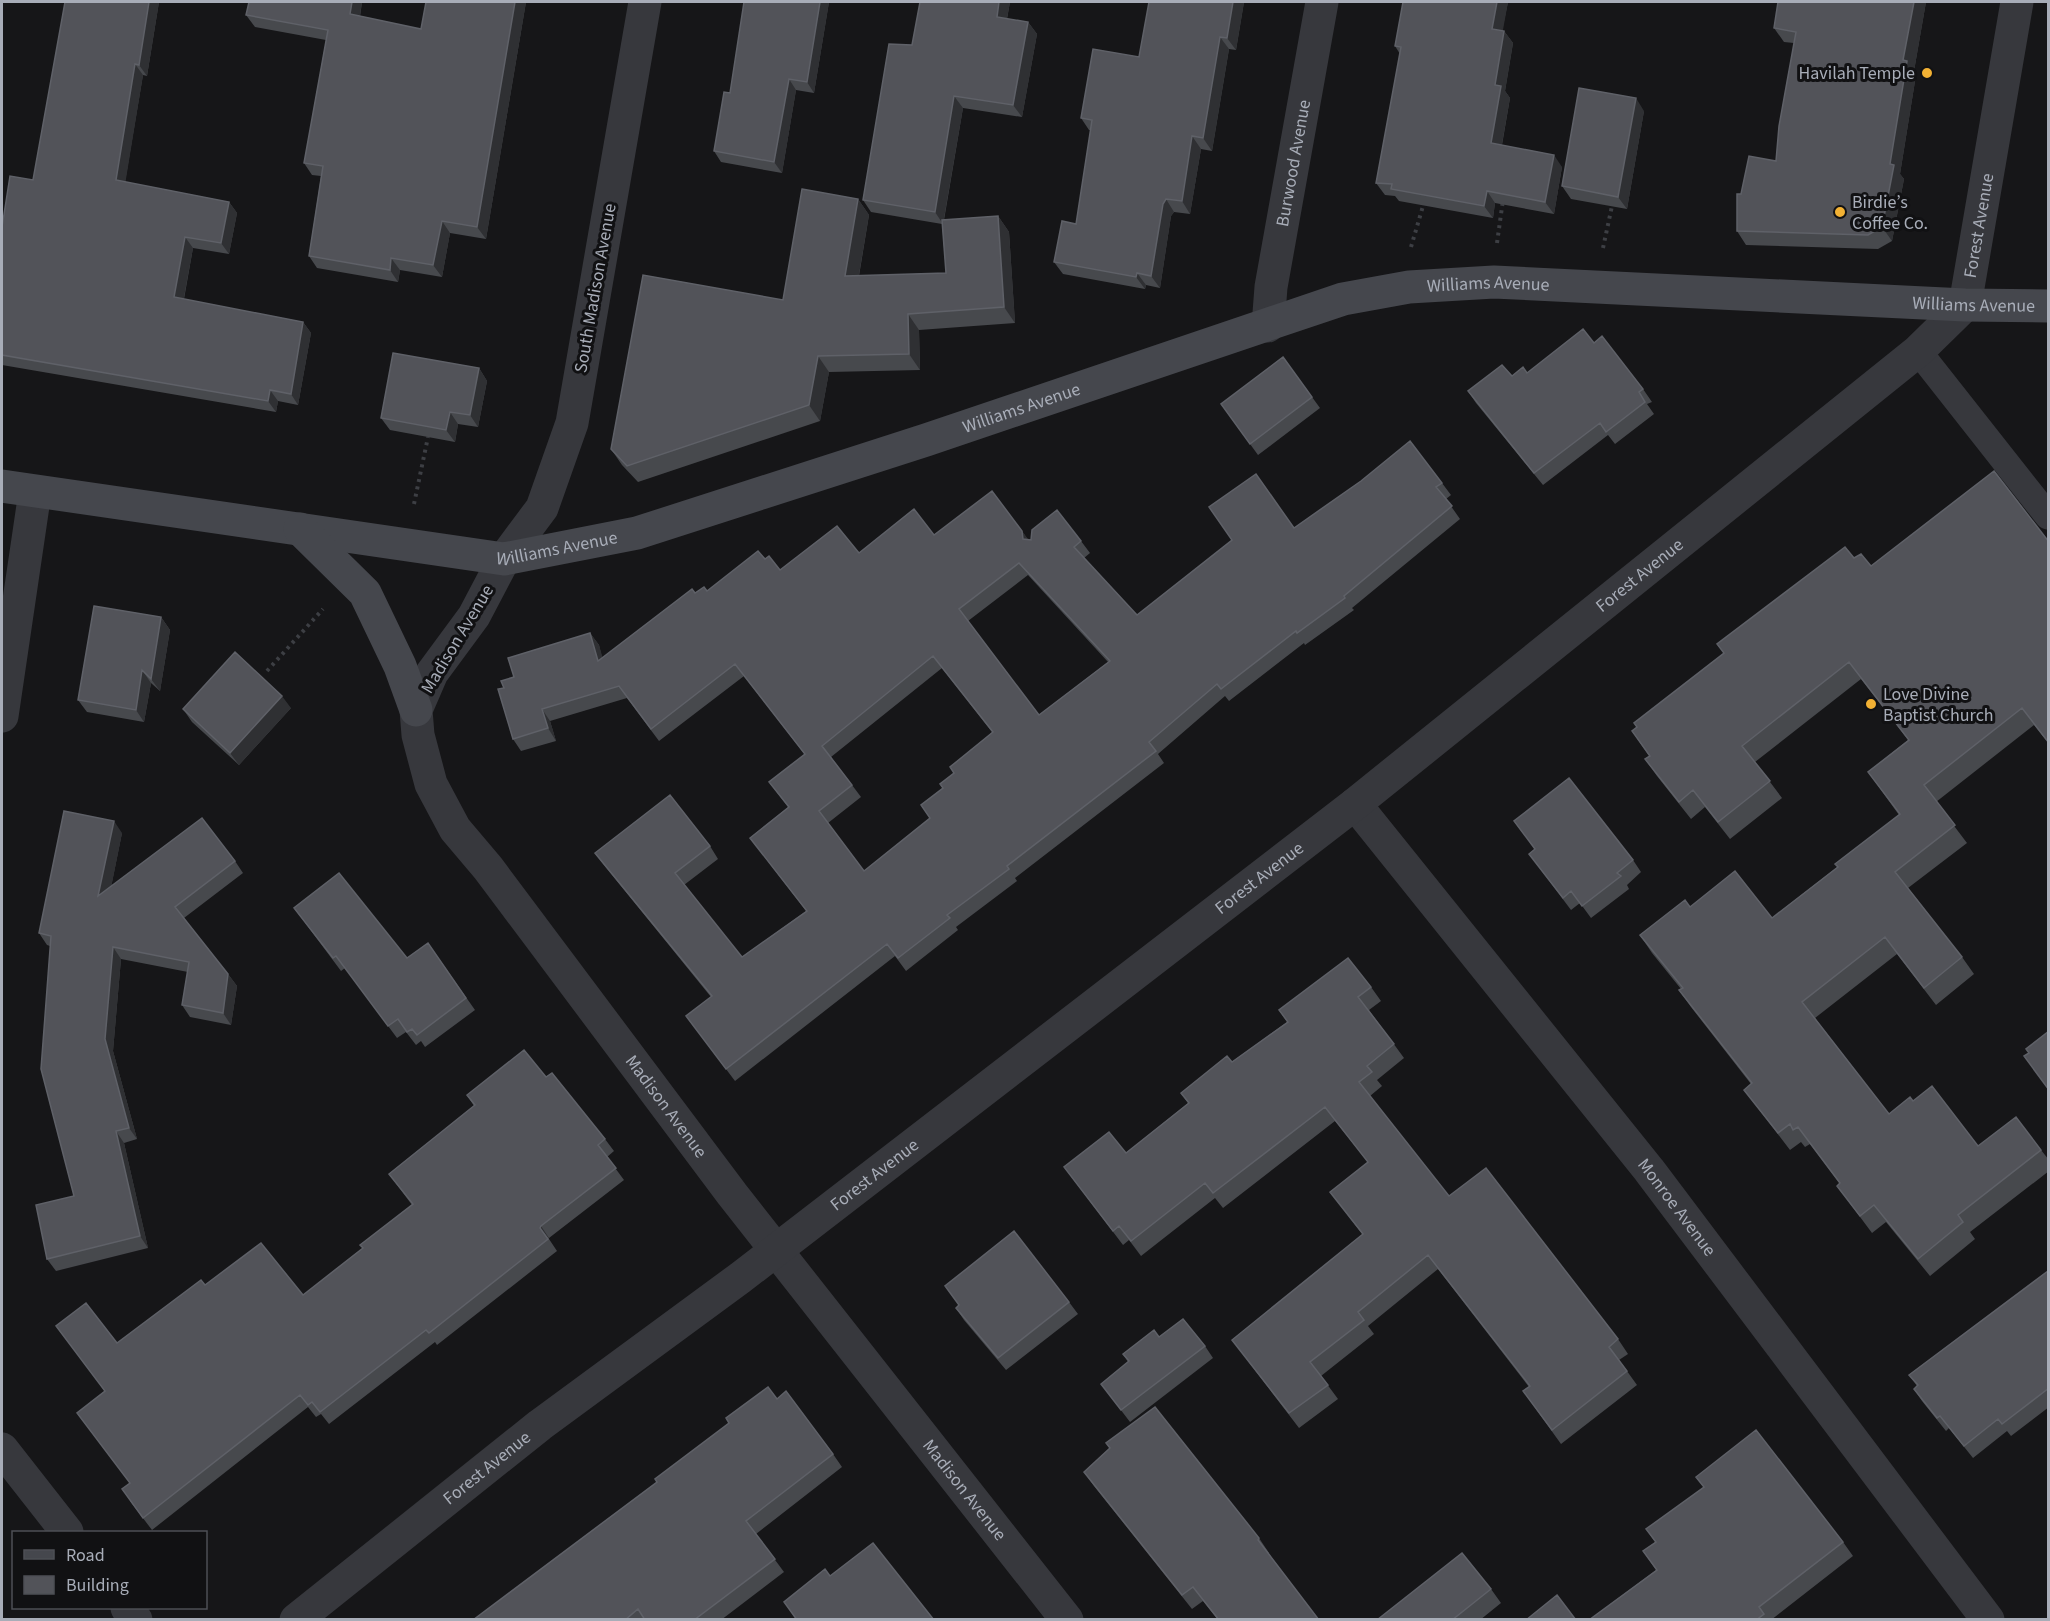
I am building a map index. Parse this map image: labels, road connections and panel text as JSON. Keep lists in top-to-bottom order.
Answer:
{
  "streets": {
    "street": [
      "Burwood Avenue",
      "Forest Avenue",
      "Williams Avenue",
      "South Madison Avenue",
      "Madison Avenue",
      "Monroe Avenue"
    ]
  },
  "crossings": [
    ["Burwood Avenue", "Williams Avenue"],
    ["Forest Avenue", "Williams Avenue"],
    ["Forest Avenue", "Madison Avenue"],
    ["Forest Avenue", "Monroe Avenue"],
    ["Williams Avenue", "South Madison Avenue"],
    ["Williams Avenue", "Madison Avenue"],
    ["South Madison Avenue", "Madison Avenue"]
  ],
  "places": ["Havilah Temple", "Birdie’s Coffee Co.", "Love Divine Baptist Church"],
  "legend": ["Road", "Building"]
}
